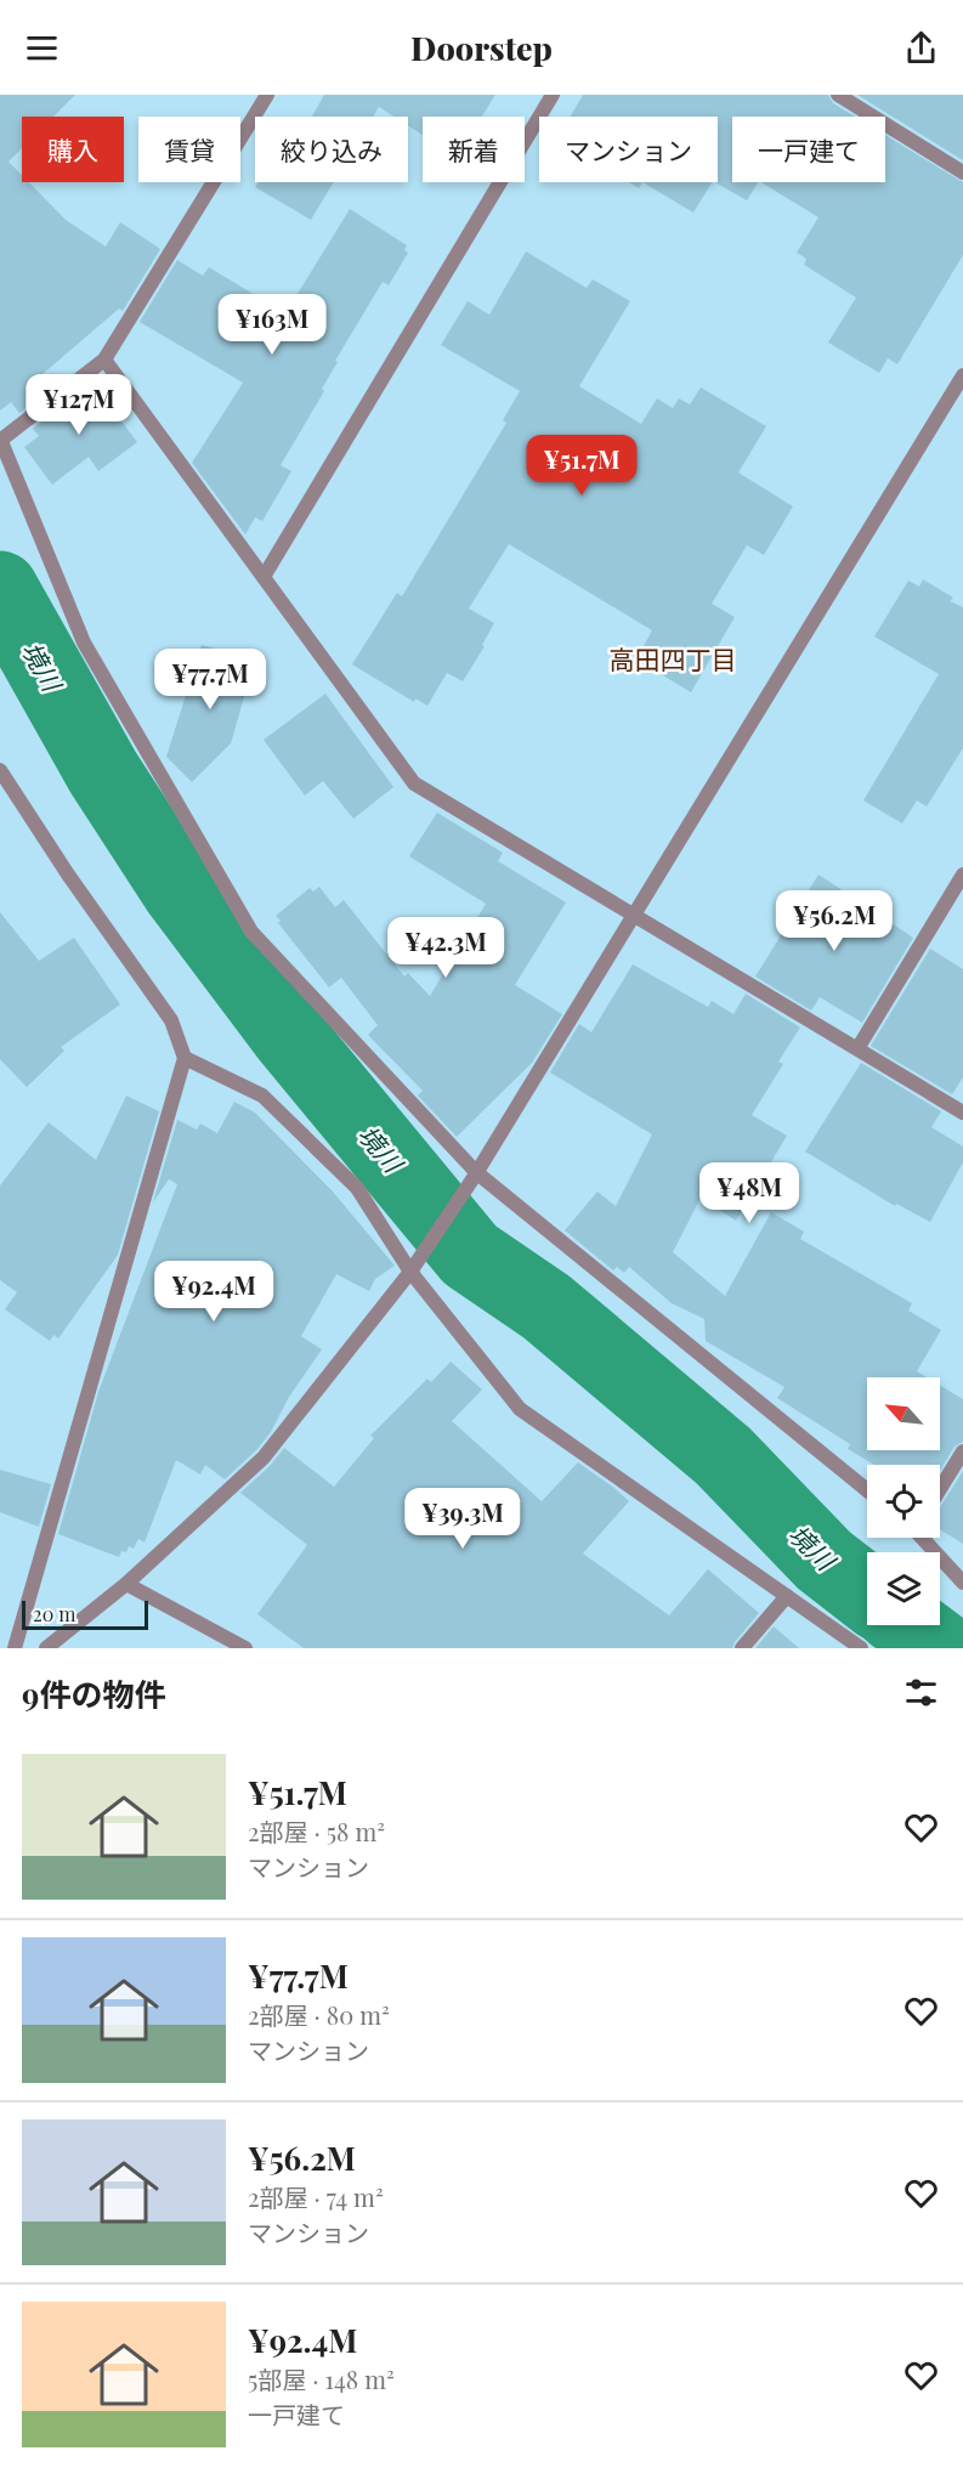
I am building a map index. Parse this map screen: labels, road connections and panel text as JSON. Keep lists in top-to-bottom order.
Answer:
{
  "districts": ["高田四丁目"],
  "water": ["境川"],
  "scale_bar": "20 m",
  "north": "top left",
  "page": {
    "header": "Doorstep",
    "chip": [
      "購入",
      "賃貸",
      "絞り込み",
      "新着",
      "マンション",
      "一戸建て"
    ],
    "price": [
      "¥163M",
      "¥127M",
      "¥51.7M",
      "¥77.7M",
      "¥56.2M",
      "¥42.3M",
      "¥48M",
      "¥92.4M",
      "¥39.3M"
    ],
    "scale": "20 m",
    "heading": "9件の物件",
    "list": [
      {
        "name": "¥51.7M",
        "note": "2部屋 · 58 m² · マンション"
      },
      {
        "name": "¥77.7M",
        "note": "2部屋 · 80 m² · マンション"
      },
      {
        "name": "¥56.2M",
        "note": "2部屋 · 74 m² · マンション"
      },
      {
        "name": "¥92.4M",
        "note": "5部屋 · 148 m² · 一戸建て"
      }
    ]
  }
}
